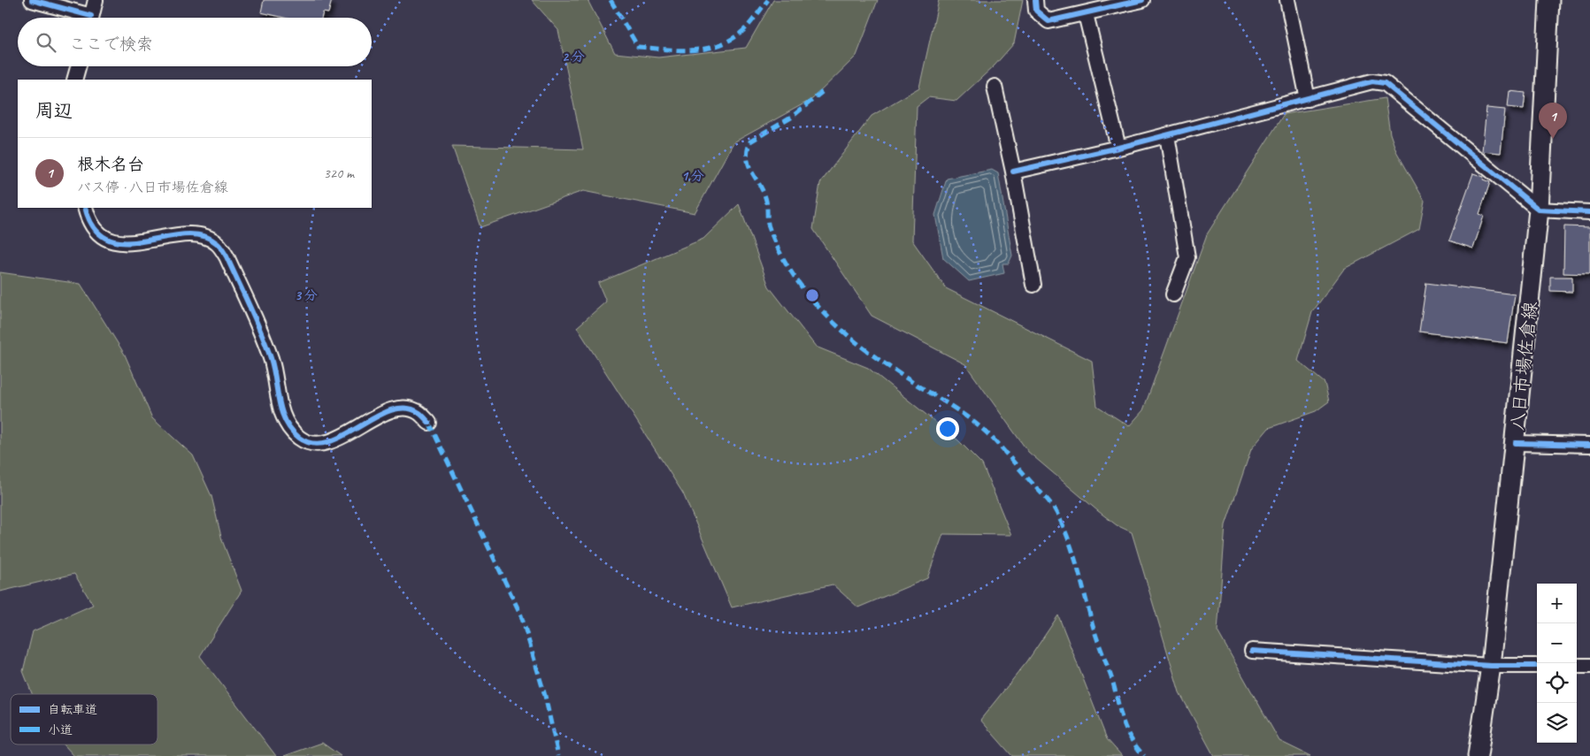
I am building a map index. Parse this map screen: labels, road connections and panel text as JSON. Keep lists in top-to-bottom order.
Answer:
{
  "streets": {
    "main road": ["八日市場佐倉線"]
  },
  "legend": ["自転車道", "小道"],
  "page": {
    "search": "ここで検索",
    "heading": "周辺",
    "pins": "1",
    "list": [
      {
        "mark": "1",
        "name": "根木名台",
        "note": "バス停 · 八日市場佐倉線",
        "value": "320 m"
      }
    ],
    "map_buttons": ["+", "−"]
  },
  "rings": ["2 分", "1 分", "3 分"]
}
